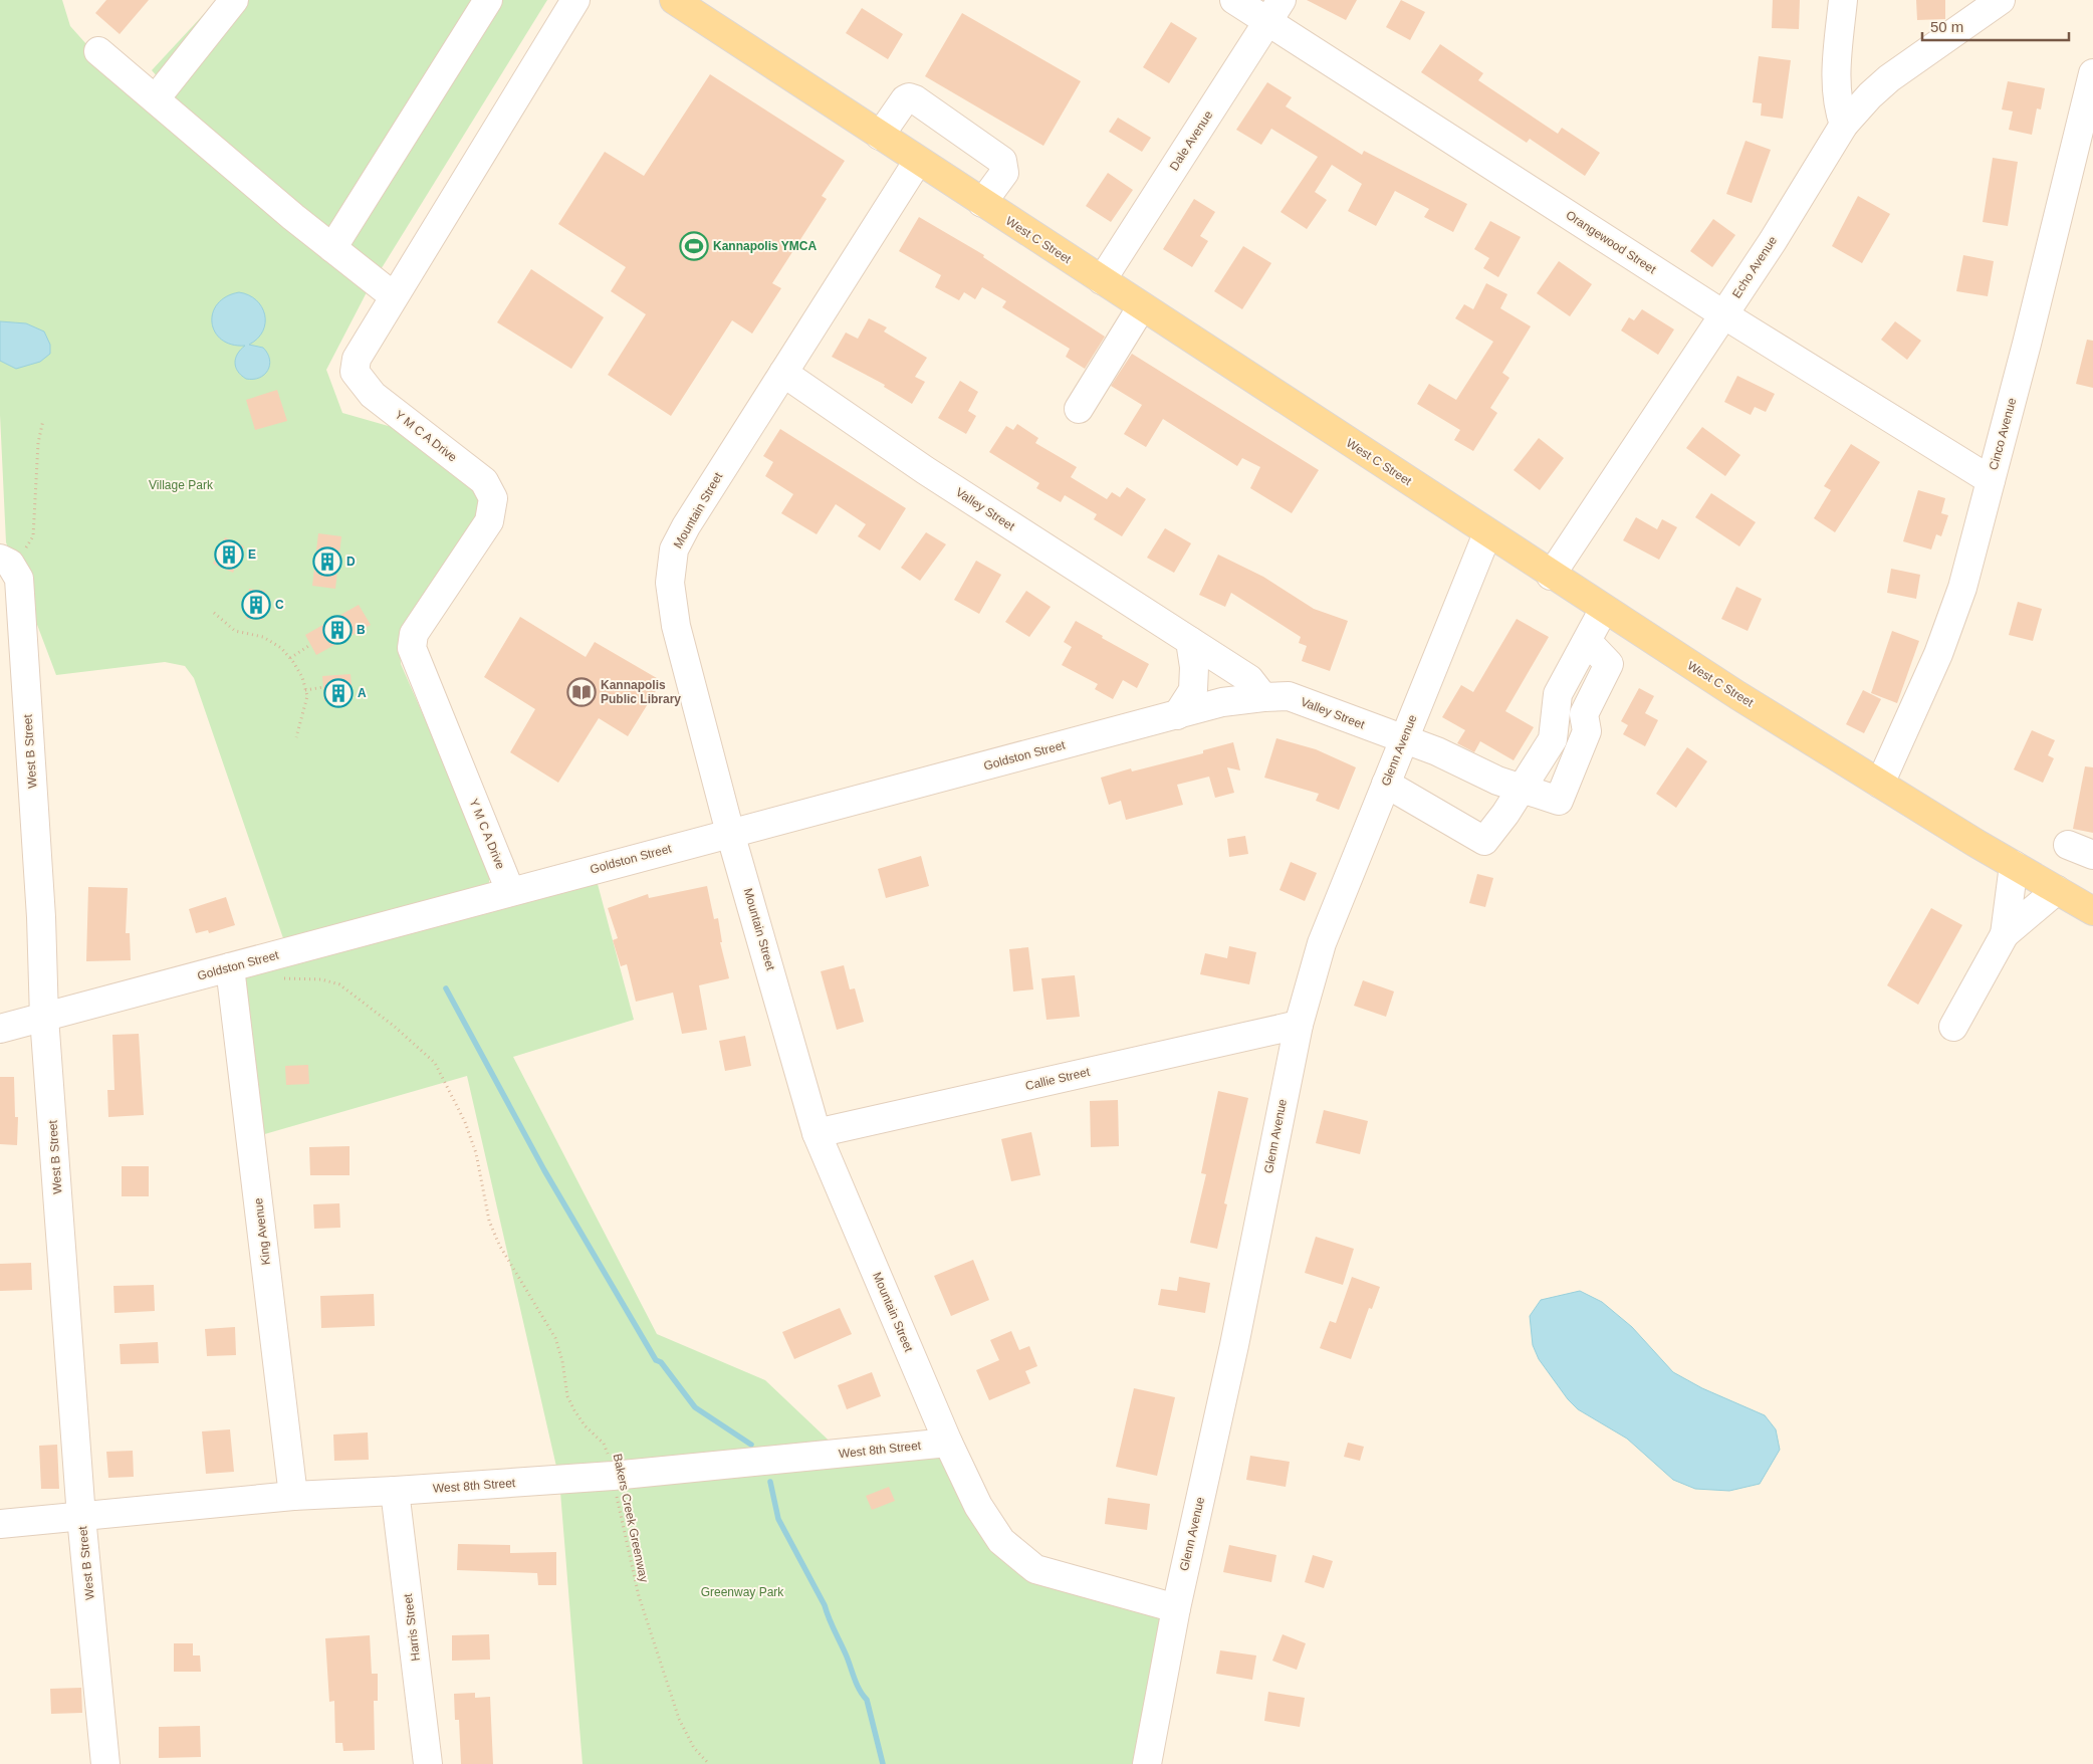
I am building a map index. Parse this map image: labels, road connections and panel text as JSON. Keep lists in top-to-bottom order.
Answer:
{
  "streets": {
    "main road": ["West C Street"],
    "street": [
      "Dale Avenue",
      "Orangewood Street",
      "Echo Avenue",
      "Cinco Avenue",
      "Y M C A Drive",
      "Valley Street",
      "Mountain Street",
      "Glenn Avenue",
      "West B Street",
      "Goldston Street",
      "Callie Street",
      "King Avenue",
      "West 8th Street",
      "Harris Street"
    ],
    "path": ["Bakers Creek Greenway"]
  },
  "crossings": [
    ["Dale Avenue", "West C Street"],
    ["Dale Avenue", "Orangewood Street"],
    ["West C Street", "Echo Avenue"],
    ["West C Street", "Cinco Avenue"],
    ["West C Street", "Mountain Street"],
    ["West C Street", "Glenn Avenue"],
    ["Orangewood Street", "Echo Avenue"],
    ["Orangewood Street", "Cinco Avenue"],
    ["Y M C A Drive", "Goldston Street"],
    ["Valley Street", "Mountain Street"],
    ["Valley Street", "Glenn Avenue"],
    ["Valley Street", "Goldston Street"],
    ["Mountain Street", "Glenn Avenue"],
    ["Mountain Street", "Goldston Street"],
    ["Mountain Street", "Callie Street"],
    ["Mountain Street", "West 8th Street"],
    ["Glenn Avenue", "Callie Street"],
    ["West B Street", "Goldston Street"],
    ["West B Street", "West 8th Street"],
    ["Goldston Street", "King Avenue"],
    ["King Avenue", "West 8th Street"],
    ["West 8th Street", "Bakers Creek Greenway"],
    ["West 8th Street", "Harris Street"]
  ],
  "parks": ["Village Park", "Greenway Park"],
  "places": {
    "sports": ["Kannapolis YMCA"],
    "building": [
      "E",
      "D",
      "C",
      "B",
      "A"
    ],
    "library": ["Kannapolis Public Library"]
  },
  "scale_bar": "50 m"
}
